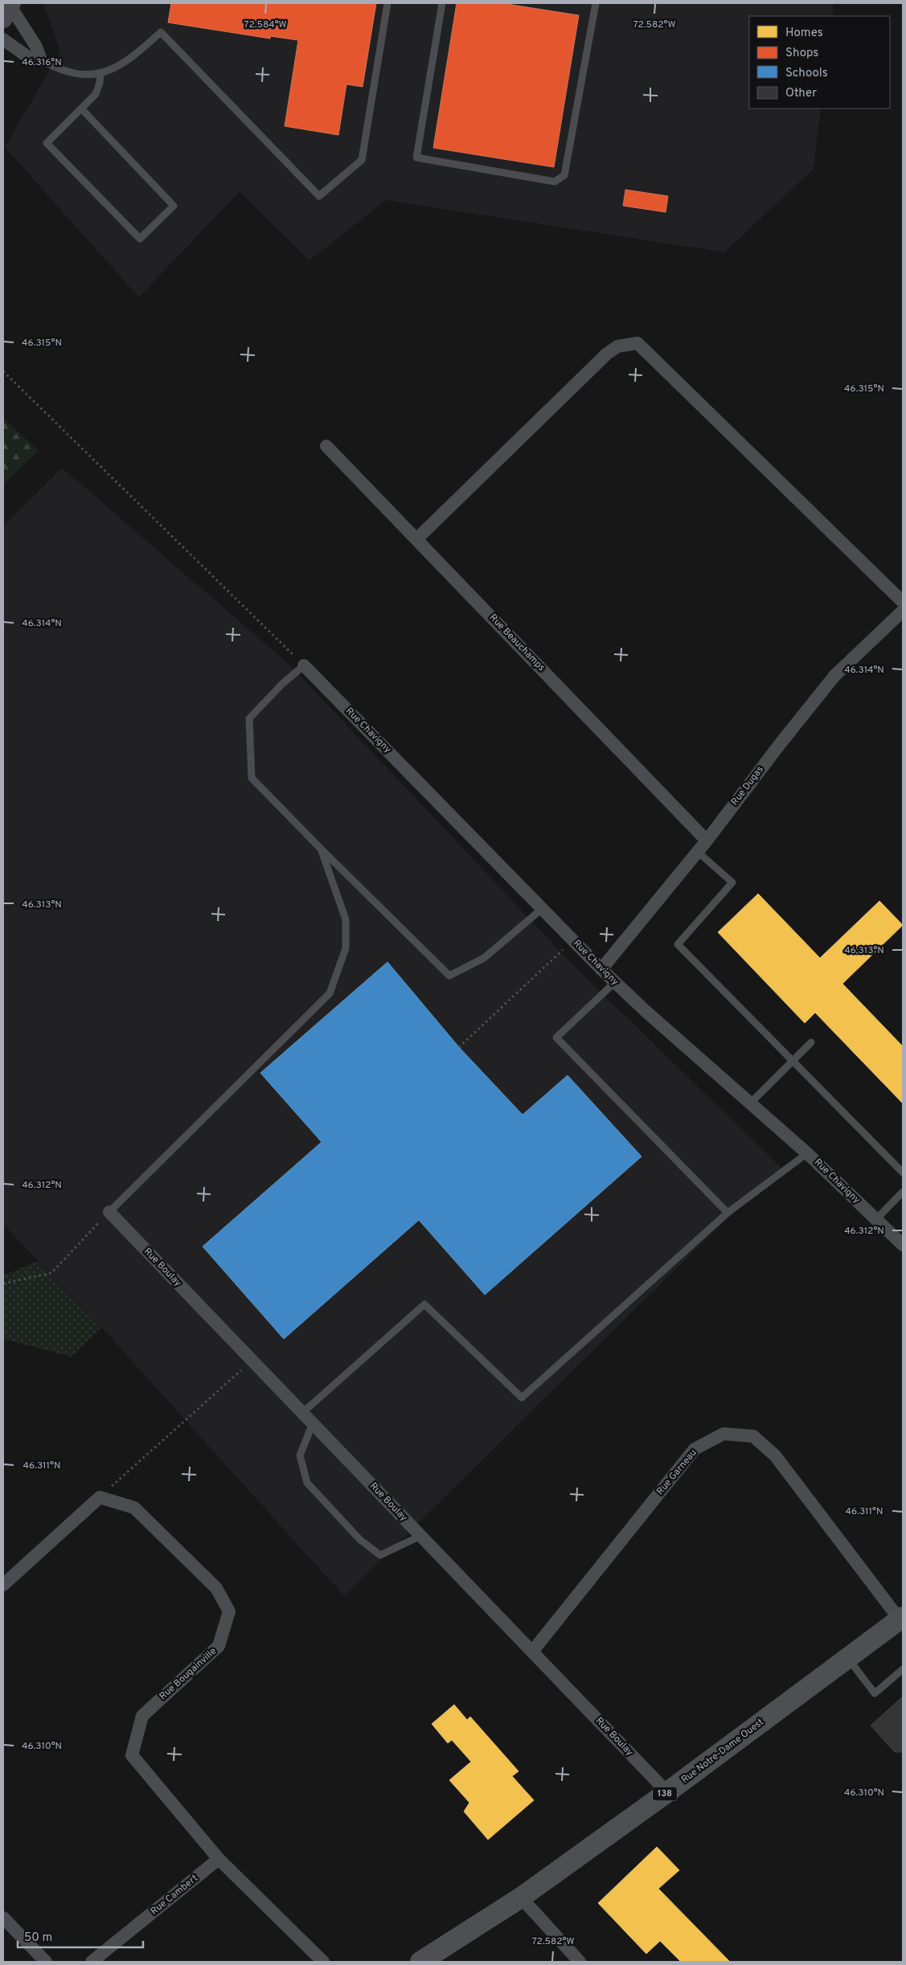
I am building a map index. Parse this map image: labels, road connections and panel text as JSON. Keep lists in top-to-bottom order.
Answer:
{
  "streets": {
    "main road": ["Rue Notre-Dame Ouest", "138"],
    "street": [
      "Rue Beauchamps",
      "Rue Chavigny",
      "Rue Dugas",
      "Rue Boulay",
      "Rue Garneau",
      "Rue Bougainville",
      "Rue Cambert"
    ]
  },
  "crossings": [
    ["Rue Beauchamps", "Rue Dugas"],
    ["Rue Chavigny", "Rue Dugas"],
    ["Rue Boulay", "Rue Garneau"],
    ["Rue Boulay", "Rue Notre-Dame Ouest"],
    ["Rue Garneau", "Rue Notre-Dame Ouest"],
    ["Rue Bougainville", "Rue Cambert"]
  ],
  "legend": [
    "Homes",
    "Shops",
    "Schools",
    "Other"
  ],
  "scale_bar": "50 m",
  "coordinates": [
    "72.584°W",
    "72.582°W",
    "46.316°N",
    "46.315°N",
    "46.314°N",
    "46.313°N",
    "46.312°N",
    "46.311°N",
    "46.310°N"
  ]
}
